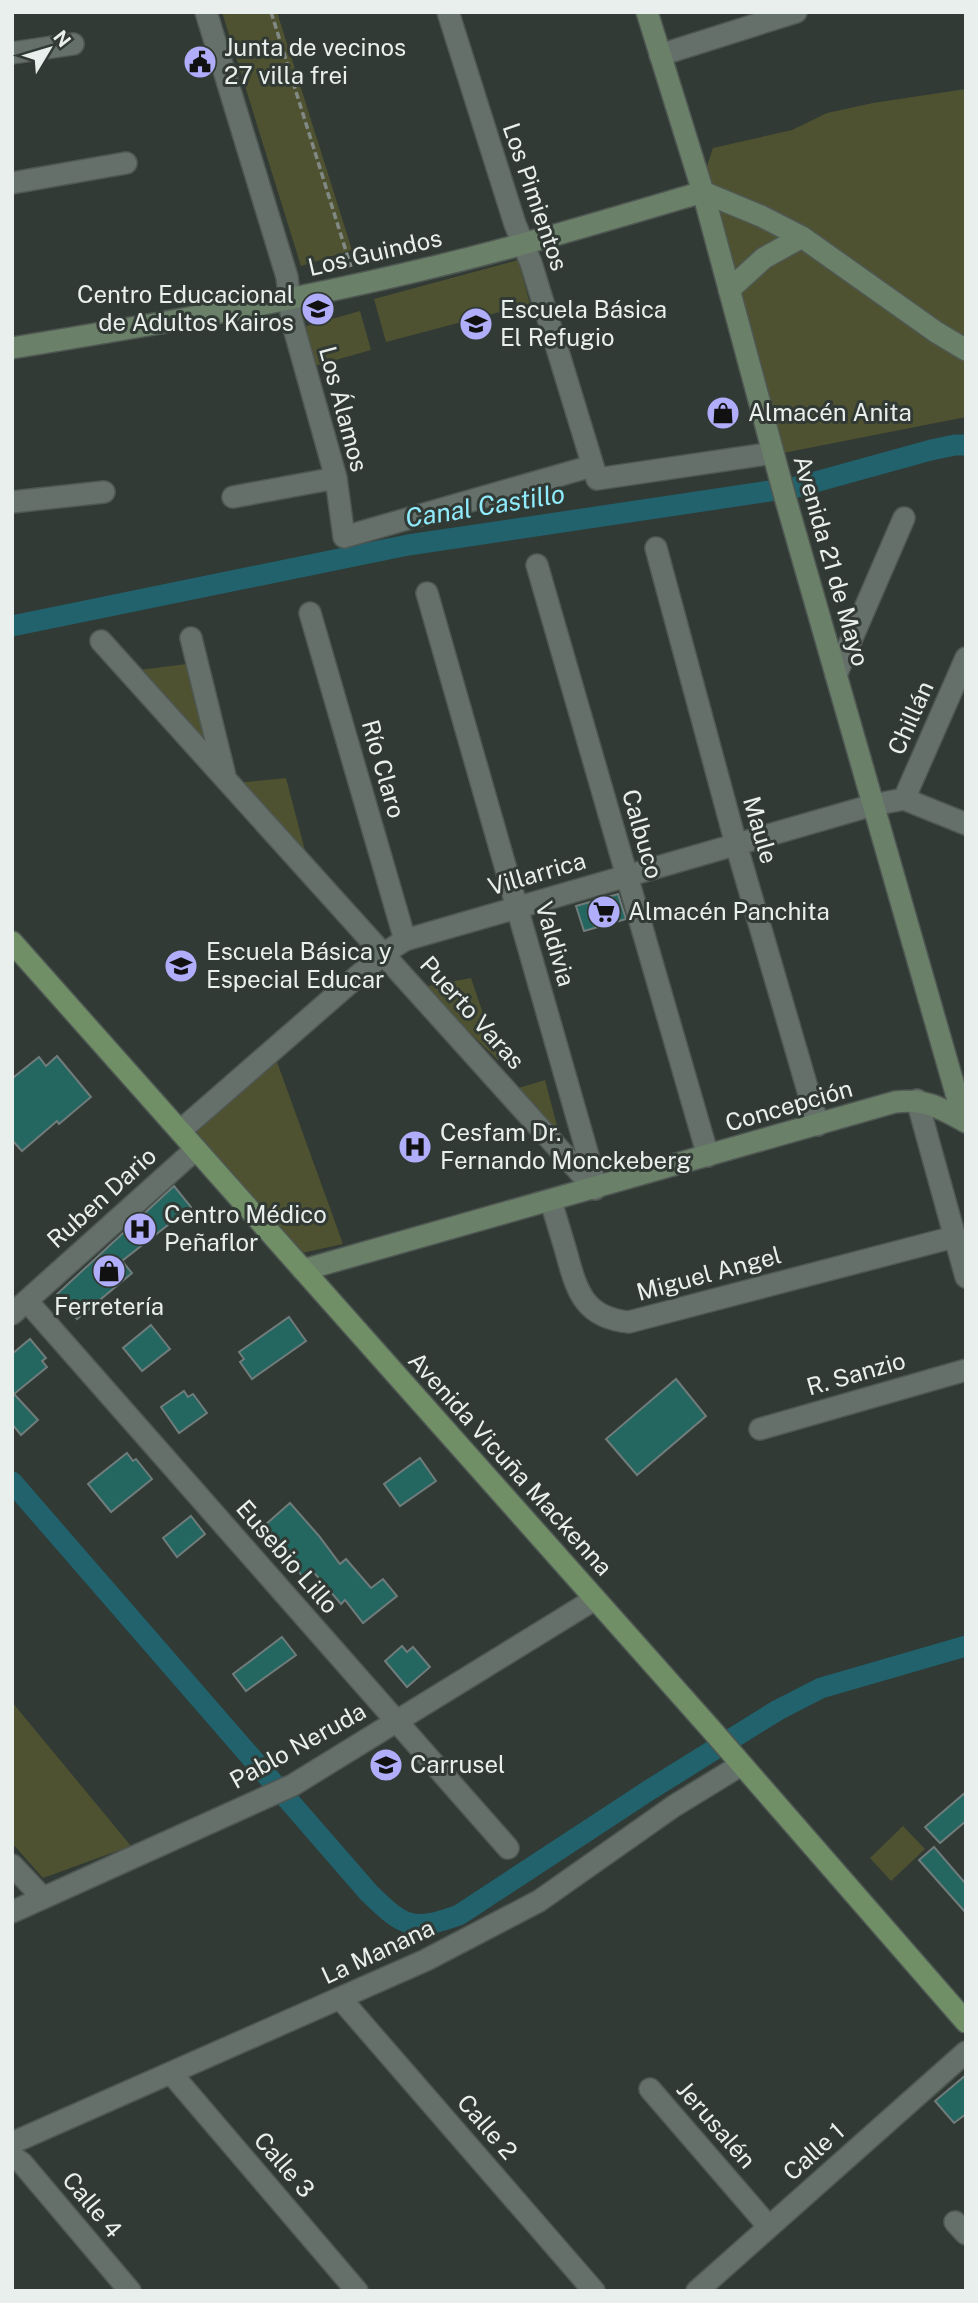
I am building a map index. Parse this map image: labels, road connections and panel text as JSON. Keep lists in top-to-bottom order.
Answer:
{
  "streets": {
    "main road": ["Avenida Vicuña Mackenna"],
    "street": [
      "Los Pimientos",
      "Los Guindos",
      "Los Álamos",
      "Avenida 21 de Mayo",
      "Chillán",
      "Río Claro",
      "Maule",
      "Calbuco",
      "Villarrica",
      "Valdivia",
      "Puerto Varas",
      "Concepción",
      "Ruben Dario",
      "Miguel Angel",
      "R. Sanzio",
      "Eusebio Lillo",
      "Pablo Neruda",
      "La Manana",
      "Jerusalén",
      "Calle 2",
      "Calle 1",
      "Calle 3",
      "Calle 4"
    ]
  },
  "crossings": [
    ["Los Pimientos", "Los Guindos"],
    ["Los Pimientos", "Los Álamos"],
    ["Los Guindos", "Los Álamos"],
    ["Los Guindos", "Avenida 21 de Mayo"],
    ["Avenida 21 de Mayo", "Villarrica"],
    ["Chillán", "Villarrica"],
    ["Río Claro", "Villarrica"],
    ["Maule", "Villarrica"],
    ["Maule", "Concepción"],
    ["Calbuco", "Villarrica"],
    ["Calbuco", "Concepción"],
    ["Villarrica", "Valdivia"],
    ["Villarrica", "Puerto Varas"],
    ["Villarrica", "Avenida Vicuña Mackenna"],
    ["Valdivia", "Puerto Varas"],
    ["Valdivia", "Concepción"],
    ["Puerto Varas", "Concepción"],
    ["Concepción", "Miguel Angel"],
    ["Concepción", "Avenida Vicuña Mackenna"],
    ["Ruben Dario", "Avenida Vicuña Mackenna"],
    ["Ruben Dario", "Eusebio Lillo"],
    ["Avenida Vicuña Mackenna", "Pablo Neruda"],
    ["Avenida Vicuña Mackenna", "La Manana"],
    ["Eusebio Lillo", "Pablo Neruda"],
    ["La Manana", "Calle 2"],
    ["La Manana", "Calle 3"],
    ["Jerusalén", "Calle 1"]
  ],
  "water": ["Canal Castillo"],
  "places": {
    "public building": ["Junta de vecinos 27 villa frei"],
    "school or university": [
      "Centro Educacional de Adultos Kairos",
      "Escuela Básica El Refugio",
      "Escuela Básica y Especial Educar",
      "Carrusel"
    ],
    "shop": ["Almacén Anita", "Ferretería"],
    "supermarket": ["Almacén Panchita"],
    "hospital": ["Cesfam Dr. Fernando Monckeberg", "Centro Médico Peñaflor"]
  },
  "north": "top right"
}
